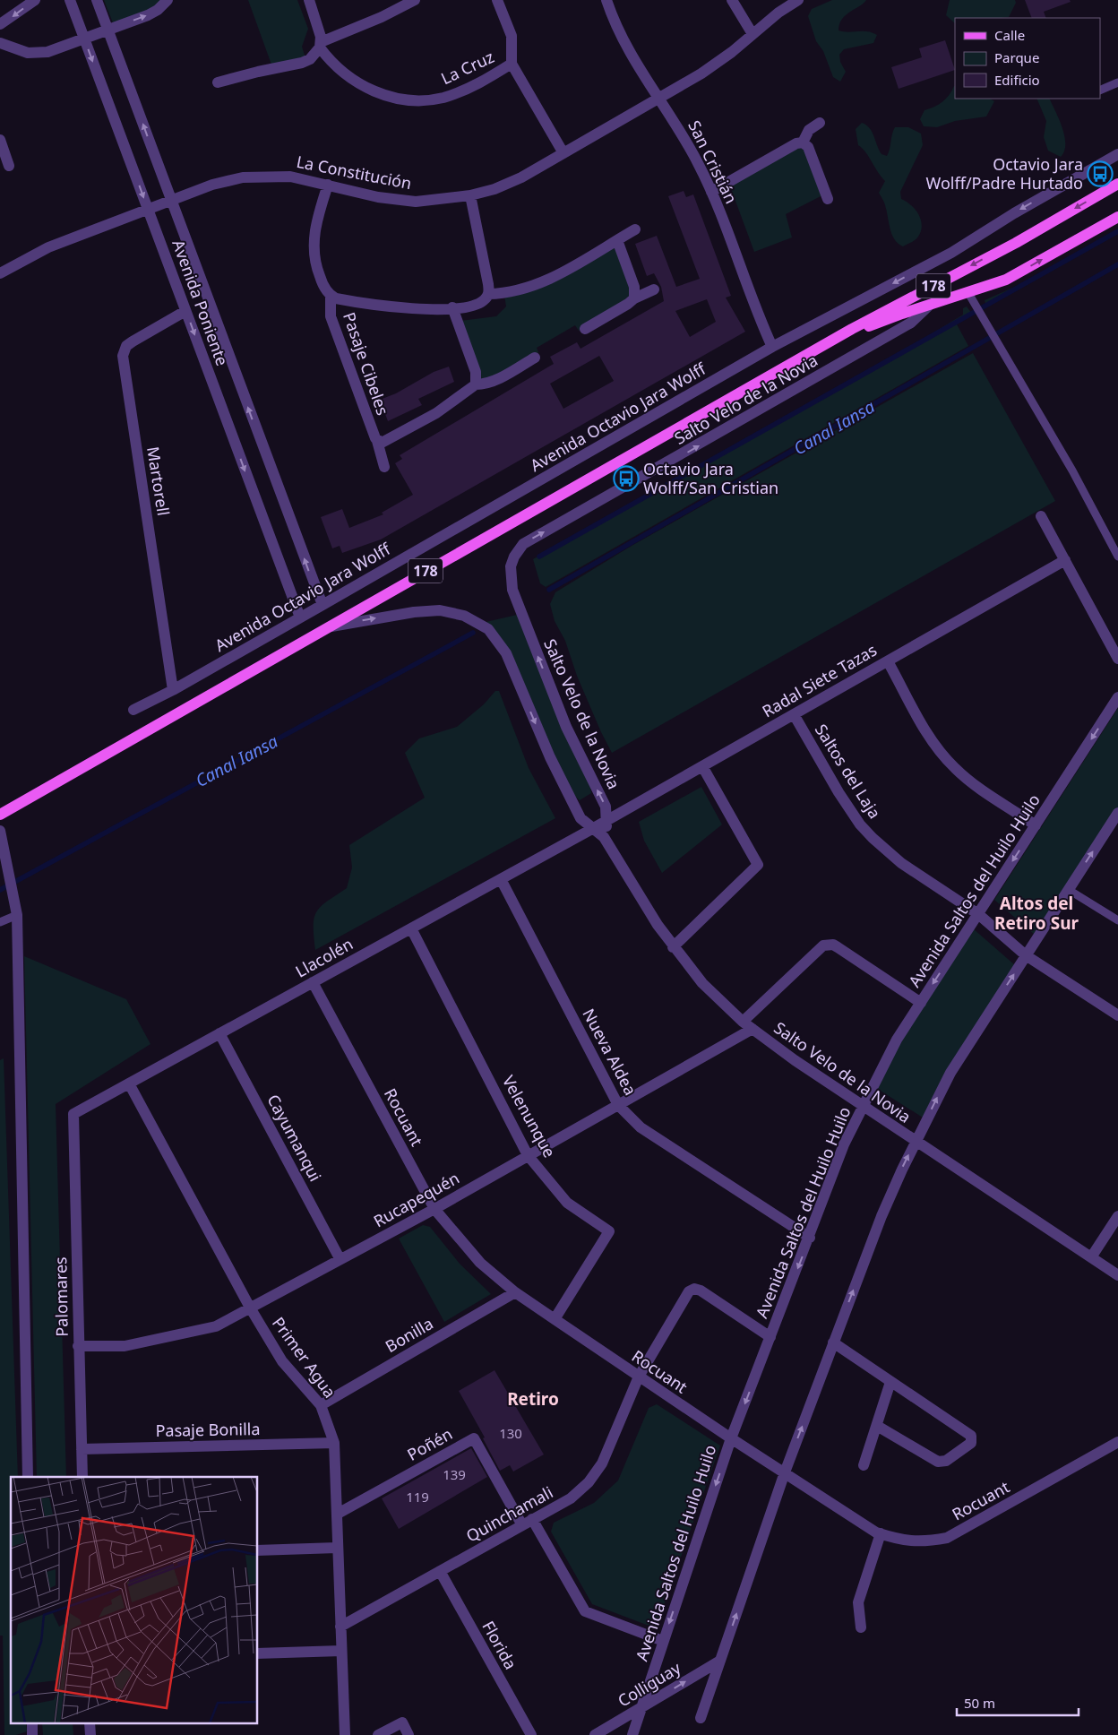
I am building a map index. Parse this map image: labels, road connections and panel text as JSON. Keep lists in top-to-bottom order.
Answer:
{
  "streets": {
    "main road": ["178"],
    "street": [
      "La Cruz",
      "San Cristián",
      "La Constitución",
      "Avenida Poniente",
      "Pasaje Cibeles",
      "Salto Velo de la Novia",
      "Avenida Octavio Jara Wolff",
      "Martorell",
      "Radal Siete Tazas",
      "Saltos del Laja",
      "Avenida Saltos del Huilo Huilo",
      "Llacolén",
      "Nueva Aldea",
      "Velenunque",
      "Rocuant",
      "Cayumanqui",
      "Rucapequén",
      "Palomares",
      "Bonilla",
      "Primer Agua",
      "Pasaje Bonilla",
      "Poñén",
      "Quinchamali",
      "Florida",
      "Colliguay"
    ]
  },
  "crossings": [
    ["La Cruz", "La Constitución"],
    ["San Cristián", "La Constitución"],
    ["San Cristián", "Avenida Octavio Jara Wolff"],
    ["La Constitución", "Avenida Poniente"],
    ["La Constitución", "Pasaje Cibeles"],
    ["178", "Salto Velo de la Novia"],
    ["Avenida Poniente", "Avenida Octavio Jara Wolff"],
    ["Avenida Poniente", "Martorell"],
    ["Salto Velo de la Novia", "Radal Siete Tazas"],
    ["Salto Velo de la Novia", "Avenida Saltos del Huilo Huilo"],
    ["Salto Velo de la Novia", "Llacolén"],
    ["Salto Velo de la Novia", "Rucapequén"],
    ["Avenida Octavio Jara Wolff", "Martorell"],
    ["Radal Siete Tazas", "Saltos del Laja"],
    ["Radal Siete Tazas", "Llacolén"],
    ["Saltos del Laja", "Avenida Saltos del Huilo Huilo"],
    ["Avenida Saltos del Huilo Huilo", "Nueva Aldea"],
    ["Avenida Saltos del Huilo Huilo", "Rocuant"],
    ["Avenida Saltos del Huilo Huilo", "Quinchamali"],
    ["Avenida Saltos del Huilo Huilo", "Colliguay"],
    ["Llacolén", "Nueva Aldea"],
    ["Llacolén", "Velenunque"],
    ["Llacolén", "Rocuant"],
    ["Llacolén", "Cayumanqui"],
    ["Llacolén", "Palomares"],
    ["Llacolén", "Primer Agua"],
    ["Nueva Aldea", "Rucapequén"],
    ["Velenunque", "Rocuant"],
    ["Velenunque", "Rucapequén"],
    ["Rocuant", "Rucapequén"],
    ["Rocuant", "Bonilla"],
    ["Rocuant", "Quinchamali"],
    ["Cayumanqui", "Rucapequén"],
    ["Rucapequén", "Palomares"],
    ["Rucapequén", "Primer Agua"],
    ["Palomares", "Pasaje Bonilla"],
    ["Bonilla", "Primer Agua"],
    ["Primer Agua", "Pasaje Bonilla"],
    ["Primer Agua", "Poñén"],
    ["Primer Agua", "Quinchamali"],
    ["Poñén", "Quinchamali"],
    ["Quinchamali", "Florida"]
  ],
  "one_way": ["Avenida Octavio Jara Wolff", "Colliguay"],
  "districts": ["Altos del Retiro Sur", "Retiro"],
  "water": ["Canal Iansa"],
  "places": {
    "bus stop": ["Octavio Jara Wolff/Padre Hurtado", "Octavio Jara Wolff/San Cristian"]
  },
  "house_numbers": ["130", "139", "119"],
  "legend": ["Calle", "Parque", "Edificio"],
  "scale_bar": "50 m"
}
